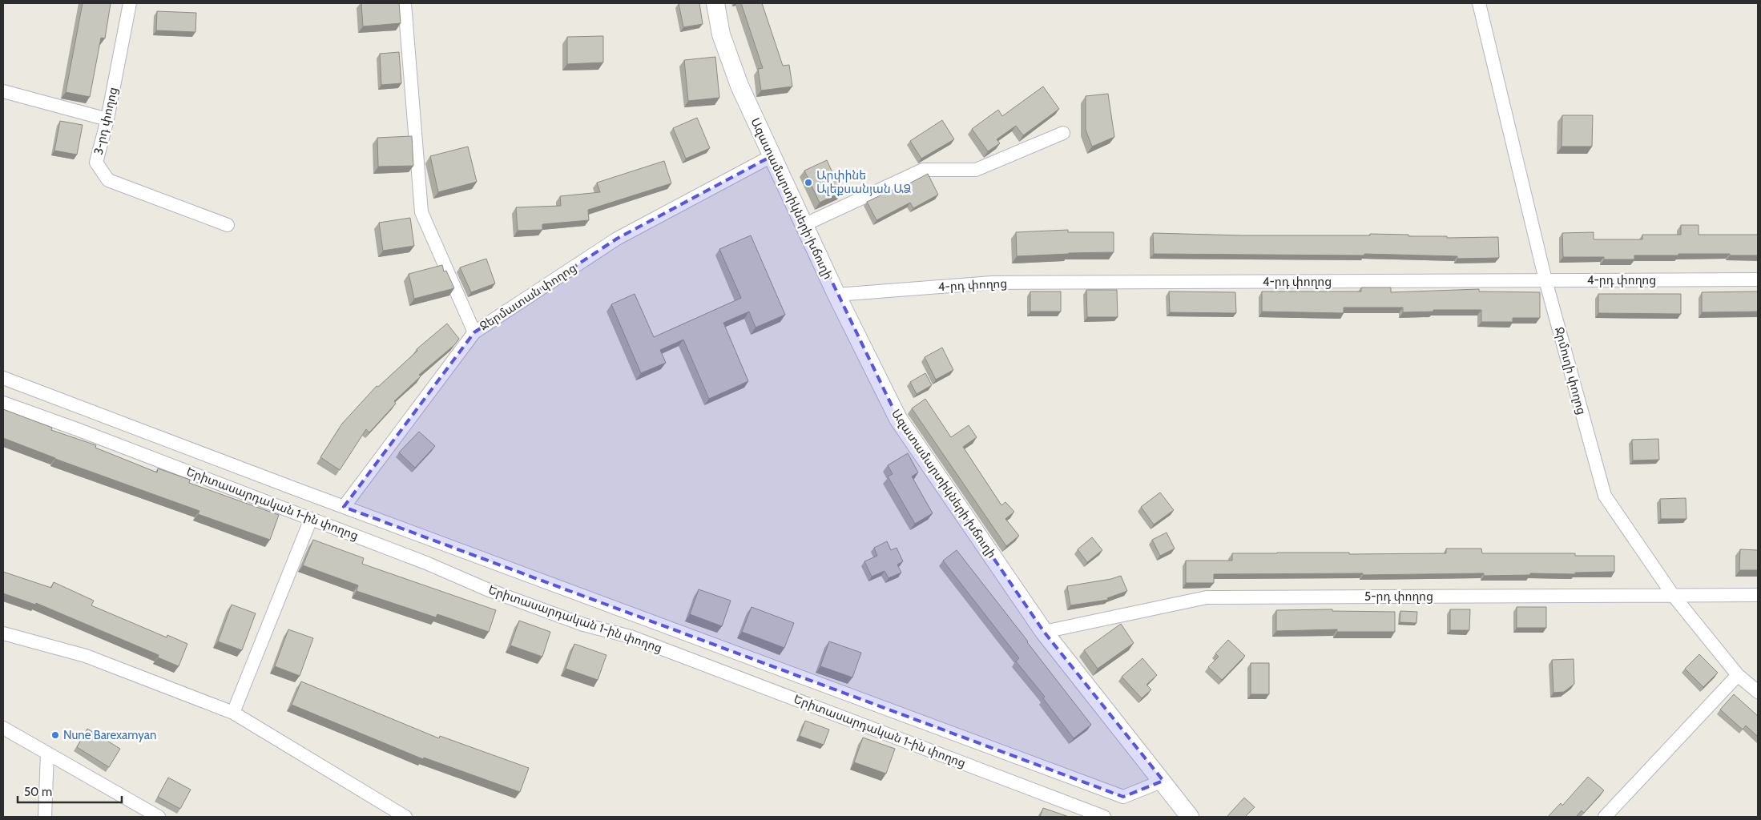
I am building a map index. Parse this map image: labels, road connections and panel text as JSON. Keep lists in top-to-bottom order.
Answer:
{
  "streets": {
    "main road": ["Ազատամարտիկների խճուղի"],
    "street": [
      "3-րդ փողոց",
      "4-րդ փողոց",
      "Ջերմատան փողոց",
      "Ջրմուղի փողոց",
      "Երիտասարդական 1-ին փողոց",
      "5-րդ փողոց"
    ]
  },
  "crossings": [
    ["Ազատամարտիկների խճուղի", "4-րդ փողոց"],
    ["Ազատամարտիկների խճուղի", "Ջերմատան փողոց"],
    ["Ազատամարտիկների խճուղի", "5-րդ փողոց"],
    ["4-րդ փողոց", "Ջրմուղի փողոց"],
    ["Ջրմուղի փողոց", "5-րդ փողոց"]
  ],
  "places": ["Արփինե Ալեքսանյան ԱՁ", "Nune Barexamyan"],
  "scale_bar": "50 m"
}
